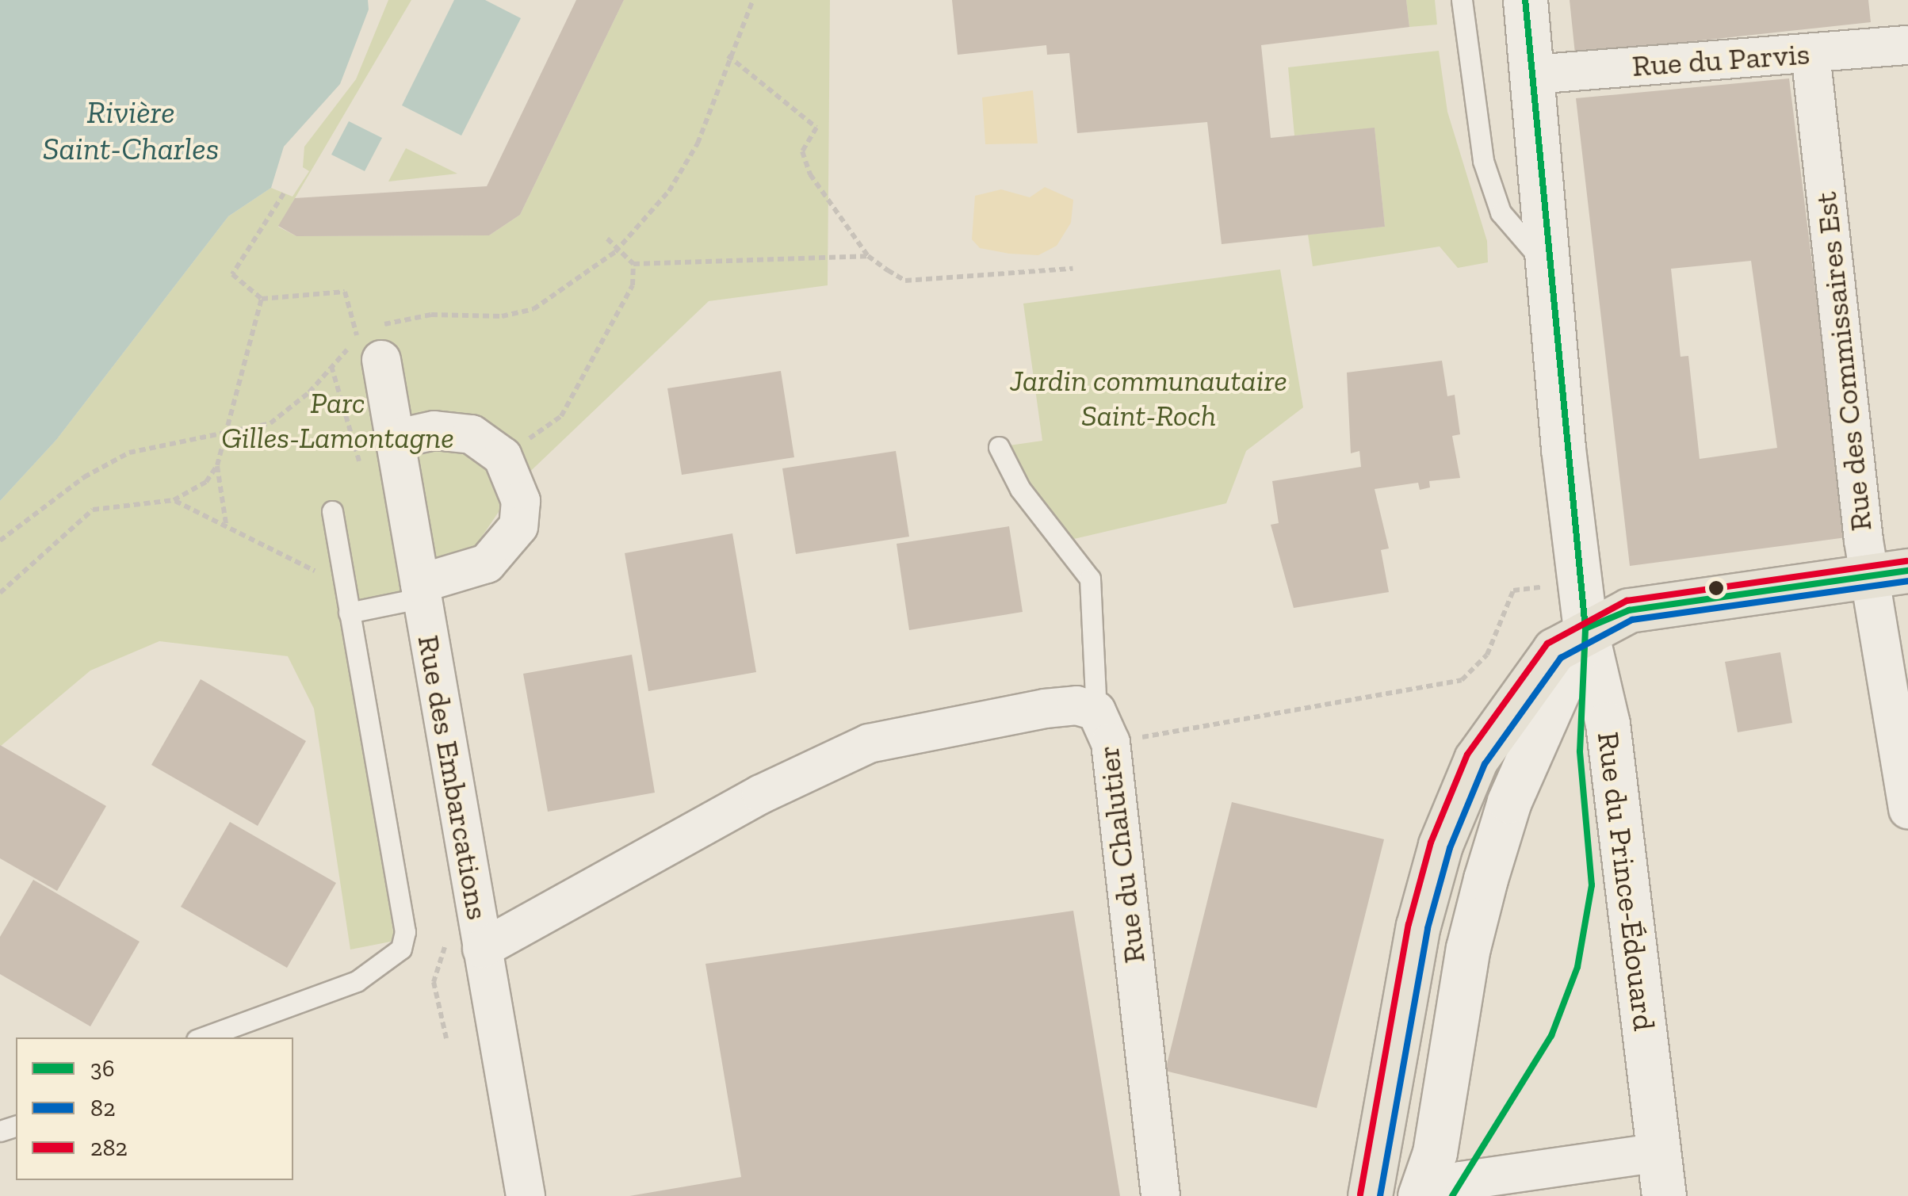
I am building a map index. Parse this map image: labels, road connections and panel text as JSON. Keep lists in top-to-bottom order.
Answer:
{
  "streets": {
    "street": [
      "Rue du Parvis",
      "Rue des Commissaires Est",
      "Rue des Embarcations",
      "Rue du Chalutier",
      "Rue du Prince-Édouard"
    ]
  },
  "crossings": [
    ["Rue du Parvis", "Rue des Commissaires Est"],
    ["Rue du Parvis", "Rue du Prince-Édouard"],
    ["Rue des Embarcations", "Rue du Chalutier"]
  ],
  "water": ["Rivière Saint-Charles"],
  "parks": ["Jardin communautaire Saint-Roch", "Parc Gilles-Lamontagne"],
  "lines": ["transit line 36", "transit line 282", "transit line 82"],
  "legend": ["36", "82", "282"]
}
